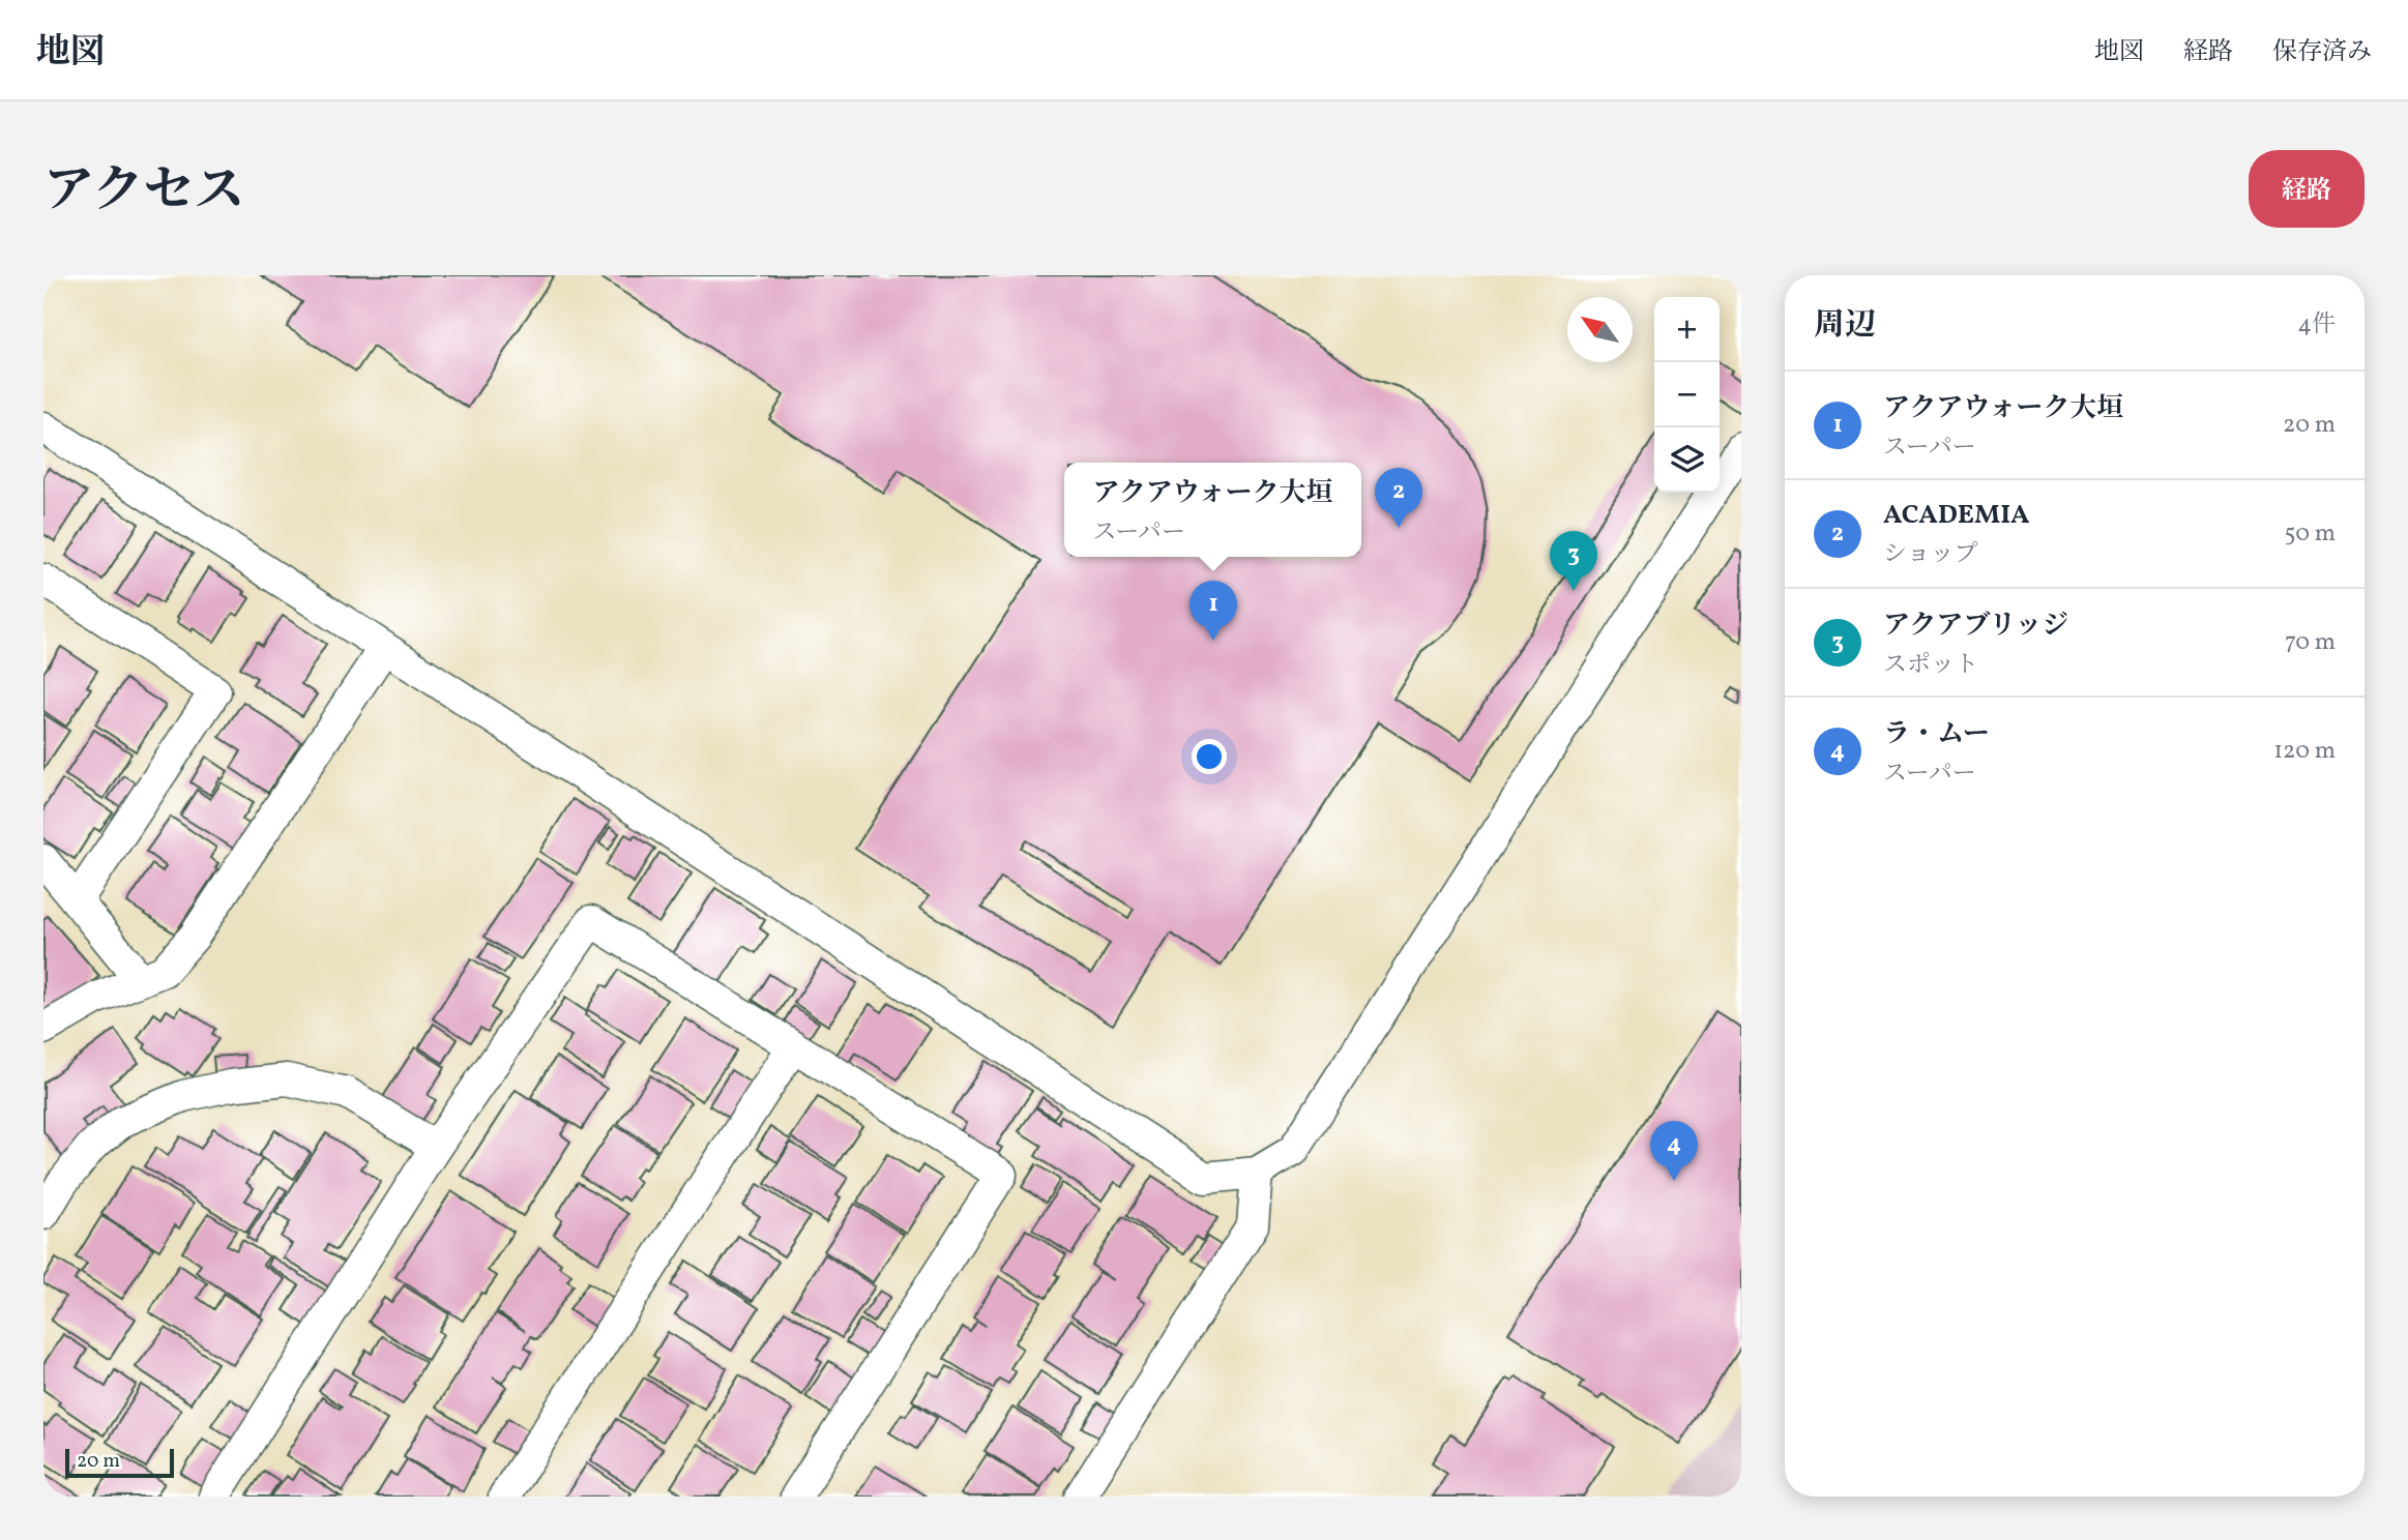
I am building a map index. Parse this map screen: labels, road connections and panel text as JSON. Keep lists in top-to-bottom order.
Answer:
{
  "scale_bar": "20 m",
  "north": "top left",
  "page": {
    "header": "地図",
    "nav": ["地図", "経路", "保存済み"],
    "title": "アクセス",
    "buttons": "経路",
    "heading": ["周辺", "4件"],
    "map_buttons": ["+", "−"],
    "list": [
      {
        "mark": "1",
        "name": "アクアウォーク大垣",
        "note": "スーパー",
        "value": "20 m"
      },
      {
        "mark": "2",
        "name": "ACADEMIA",
        "note": "ショップ",
        "value": "50 m"
      },
      {
        "mark": "3",
        "name": "アクアブリッジ",
        "note": "スポット",
        "value": "70 m"
      },
      {
        "mark": "4",
        "name": "ラ・ムー",
        "note": "スーパー",
        "value": "120 m"
      }
    ],
    "popup": ["アクアウォーク大垣", "スーパー"],
    "pins": [
      "2",
      "3",
      "1",
      "4"
    ],
    "scale": "20 m"
  }
}
